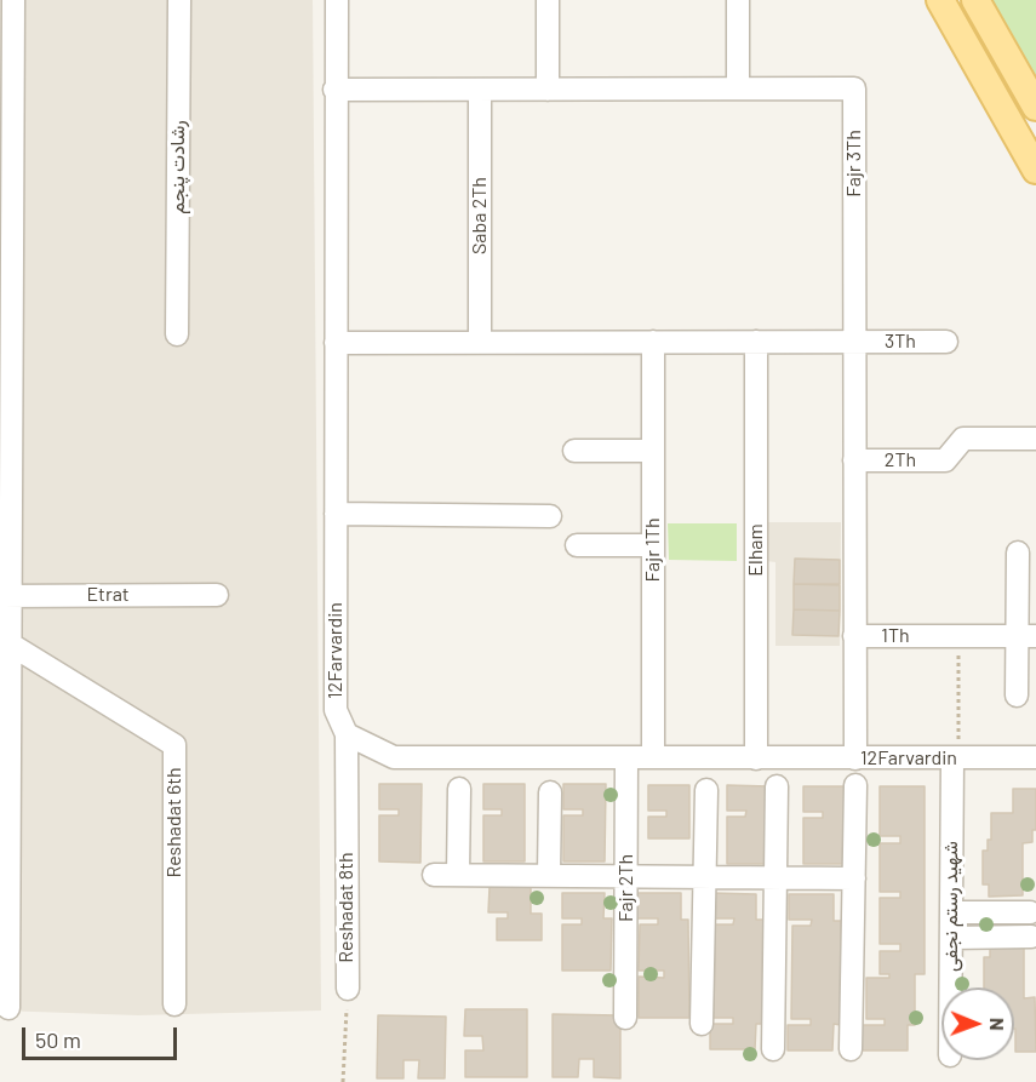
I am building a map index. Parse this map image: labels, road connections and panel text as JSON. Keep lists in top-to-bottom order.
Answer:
{
  "streets": {
    "street": [
      "Fajr 3Th",
      "رشادت پنجم",
      "Saba 2Th",
      "3Th",
      "2Th",
      "Fajr 1Th",
      "Elham",
      "Etrat",
      "1Th",
      "12Farvardin",
      "Reshadat 6th",
      "Fajr 2Th",
      "شهید رستم نجفی",
      "Reshadat 8th"
    ]
  },
  "crossings": [
    ["Fajr 3Th", "Saba 2Th"],
    ["Fajr 3Th", "3Th"],
    ["Fajr 3Th", "2Th"],
    ["Fajr 3Th", "1Th"],
    ["Fajr 3Th", "12Farvardin"],
    ["Saba 2Th", "3Th"],
    ["3Th", "Fajr 1Th"],
    ["3Th", "Elham"],
    ["3Th", "12Farvardin"],
    ["Fajr 1Th", "12Farvardin"],
    ["Elham", "12Farvardin"],
    ["12Farvardin", "Fajr 2Th"],
    ["12Farvardin", "شهید رستم نجفی"],
    ["12Farvardin", "Reshadat 8th"]
  ],
  "scale_bar": "50 m",
  "north": "right"
}
